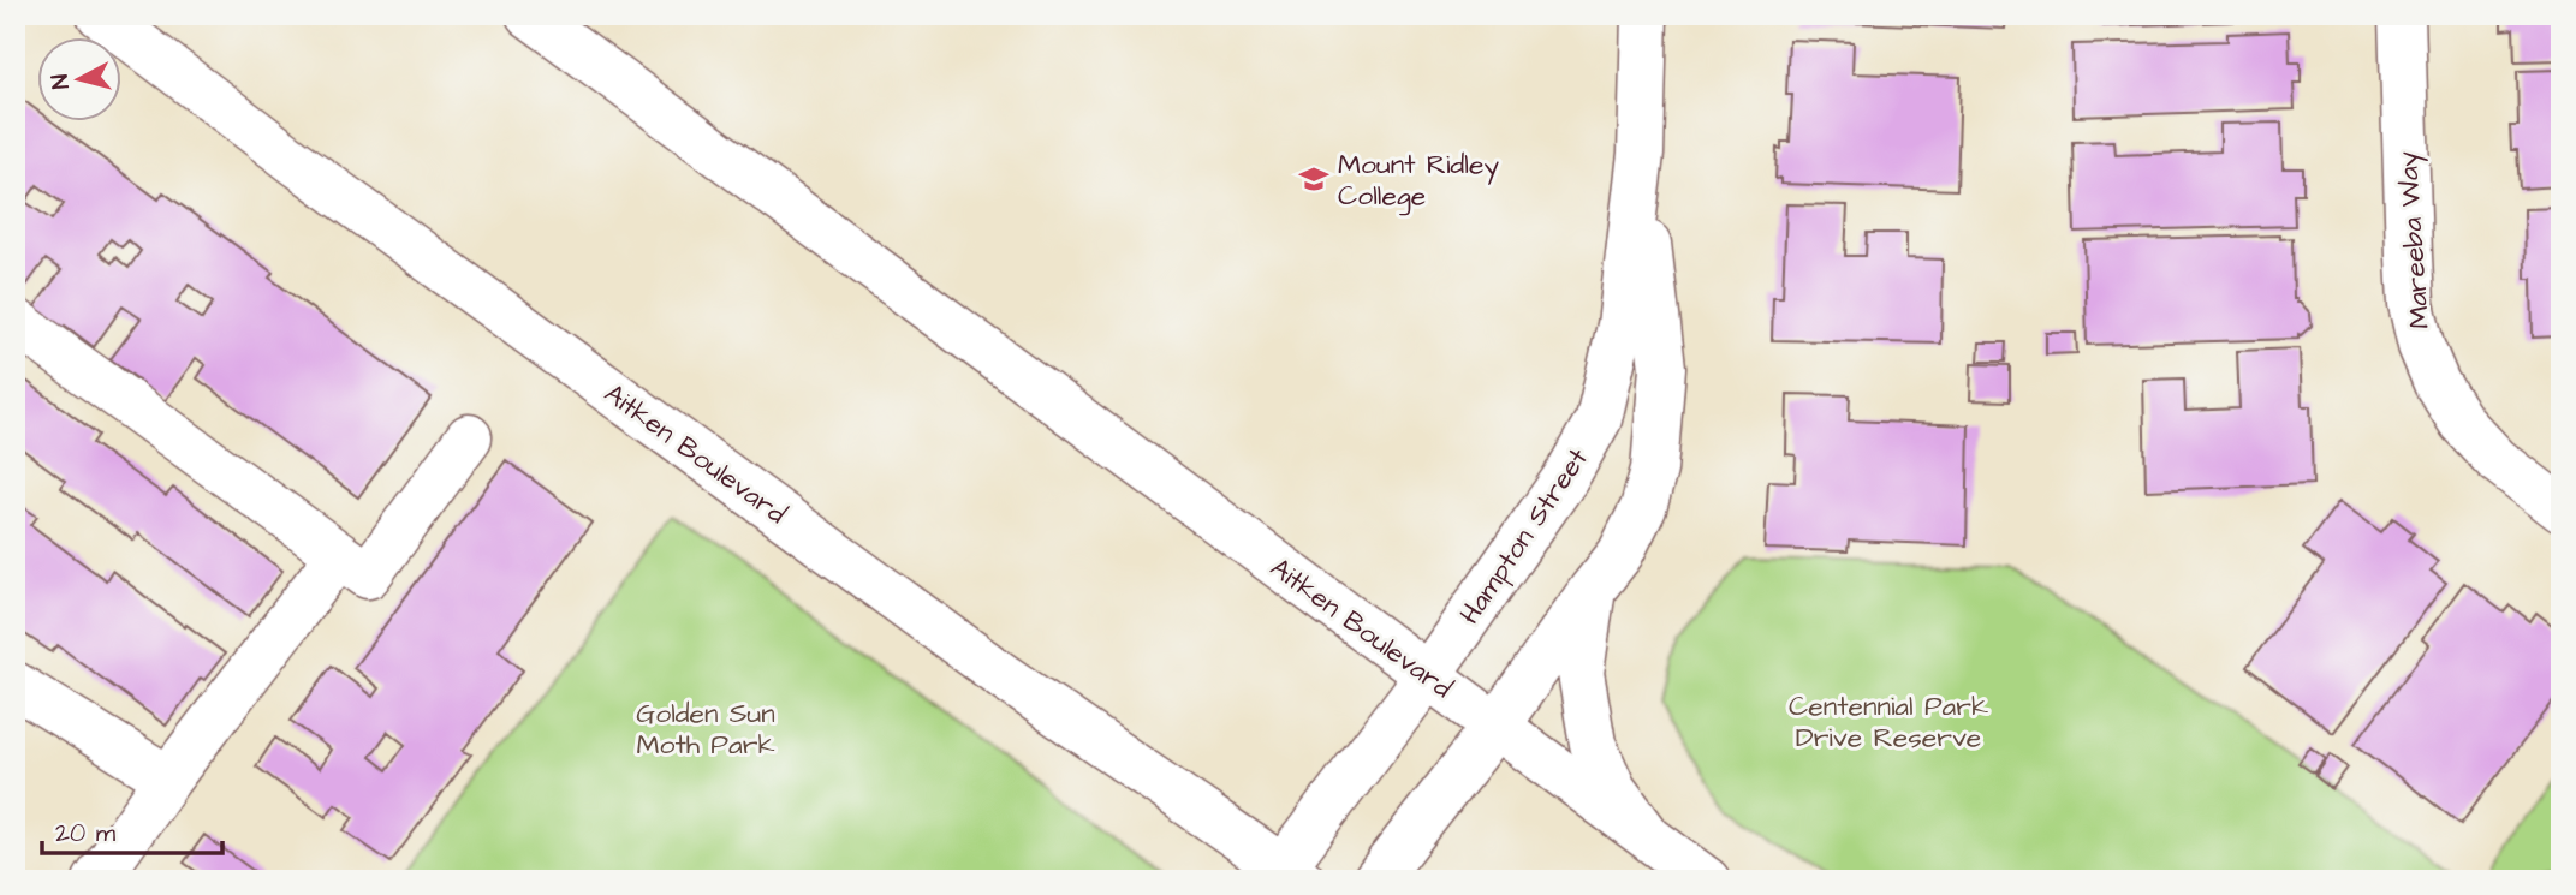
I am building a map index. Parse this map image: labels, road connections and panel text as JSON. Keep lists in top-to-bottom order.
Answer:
{
  "streets": {
    "main road": ["Mareeba Way", "Aitken Boulevard", "Hampton Street"]
  },
  "crossings": [
    ["Aitken Boulevard", "Hampton Street"]
  ],
  "parks": ["Centennial Park Drive Reserve", "Golden Sun Moth Park"],
  "places": {
    "school or university": ["Mount Ridley College"]
  },
  "scale_bar": "20 m",
  "north": "left"
}
